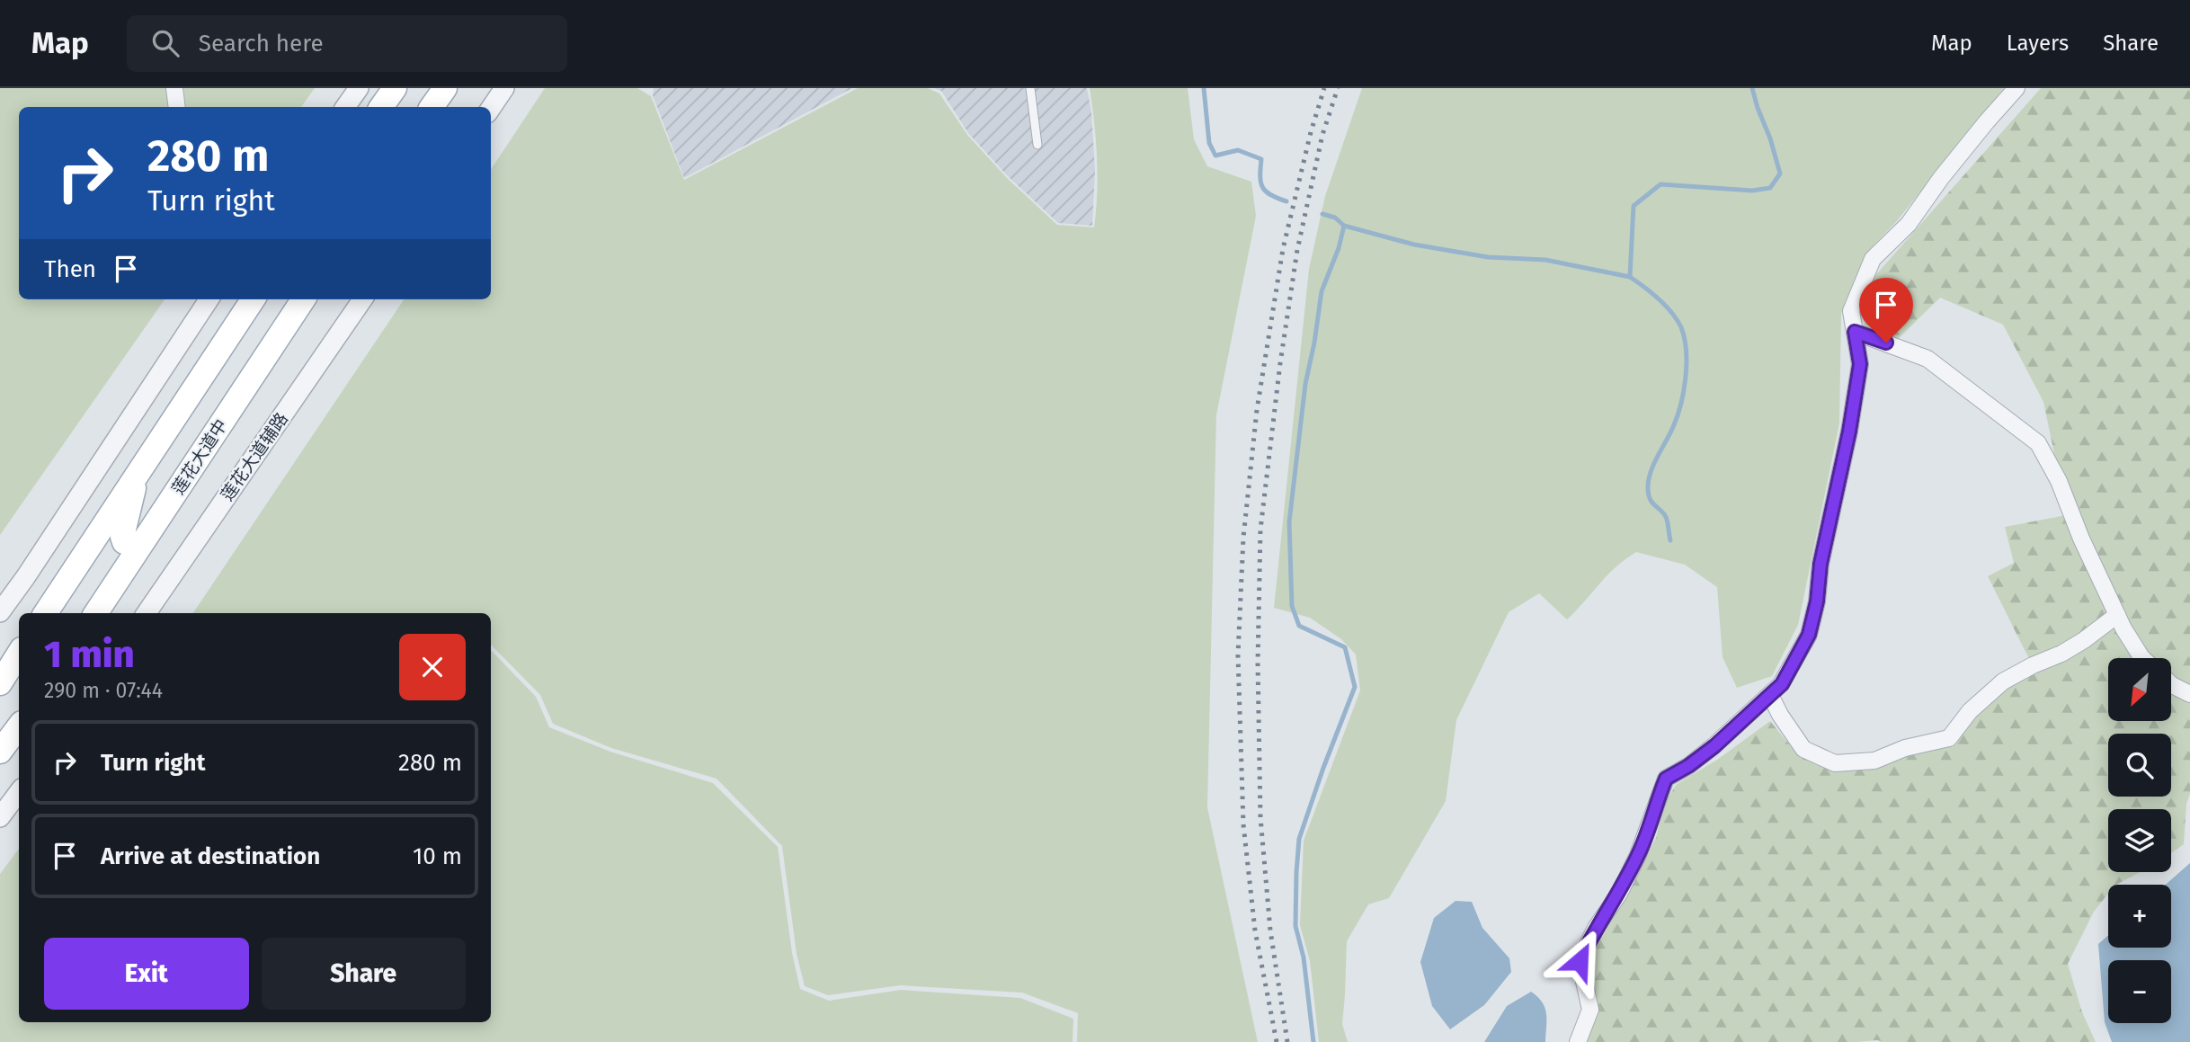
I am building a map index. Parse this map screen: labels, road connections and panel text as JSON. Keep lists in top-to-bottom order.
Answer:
{
  "streets": {
    "main road": ["莲花大道中"],
    "street": ["莲花大道辅路"]
  },
  "north": "bottom left",
  "page": {
    "header": "Map",
    "search": "Search here",
    "nav": ["Map", "Layers", "Share"],
    "turn": ["280 m", "Turn right"],
    "then": "Then",
    "heading": ["1 min", "290 m · 07:44"],
    "map_buttons": ["+", "−"],
    "list": [
      {
        "name": "Turn right",
        "value": "280 m"
      },
      {
        "name": "Arrive at destination",
        "value": "10 m"
      }
    ],
    "buttons": ["Exit", "Share"]
  }
}
